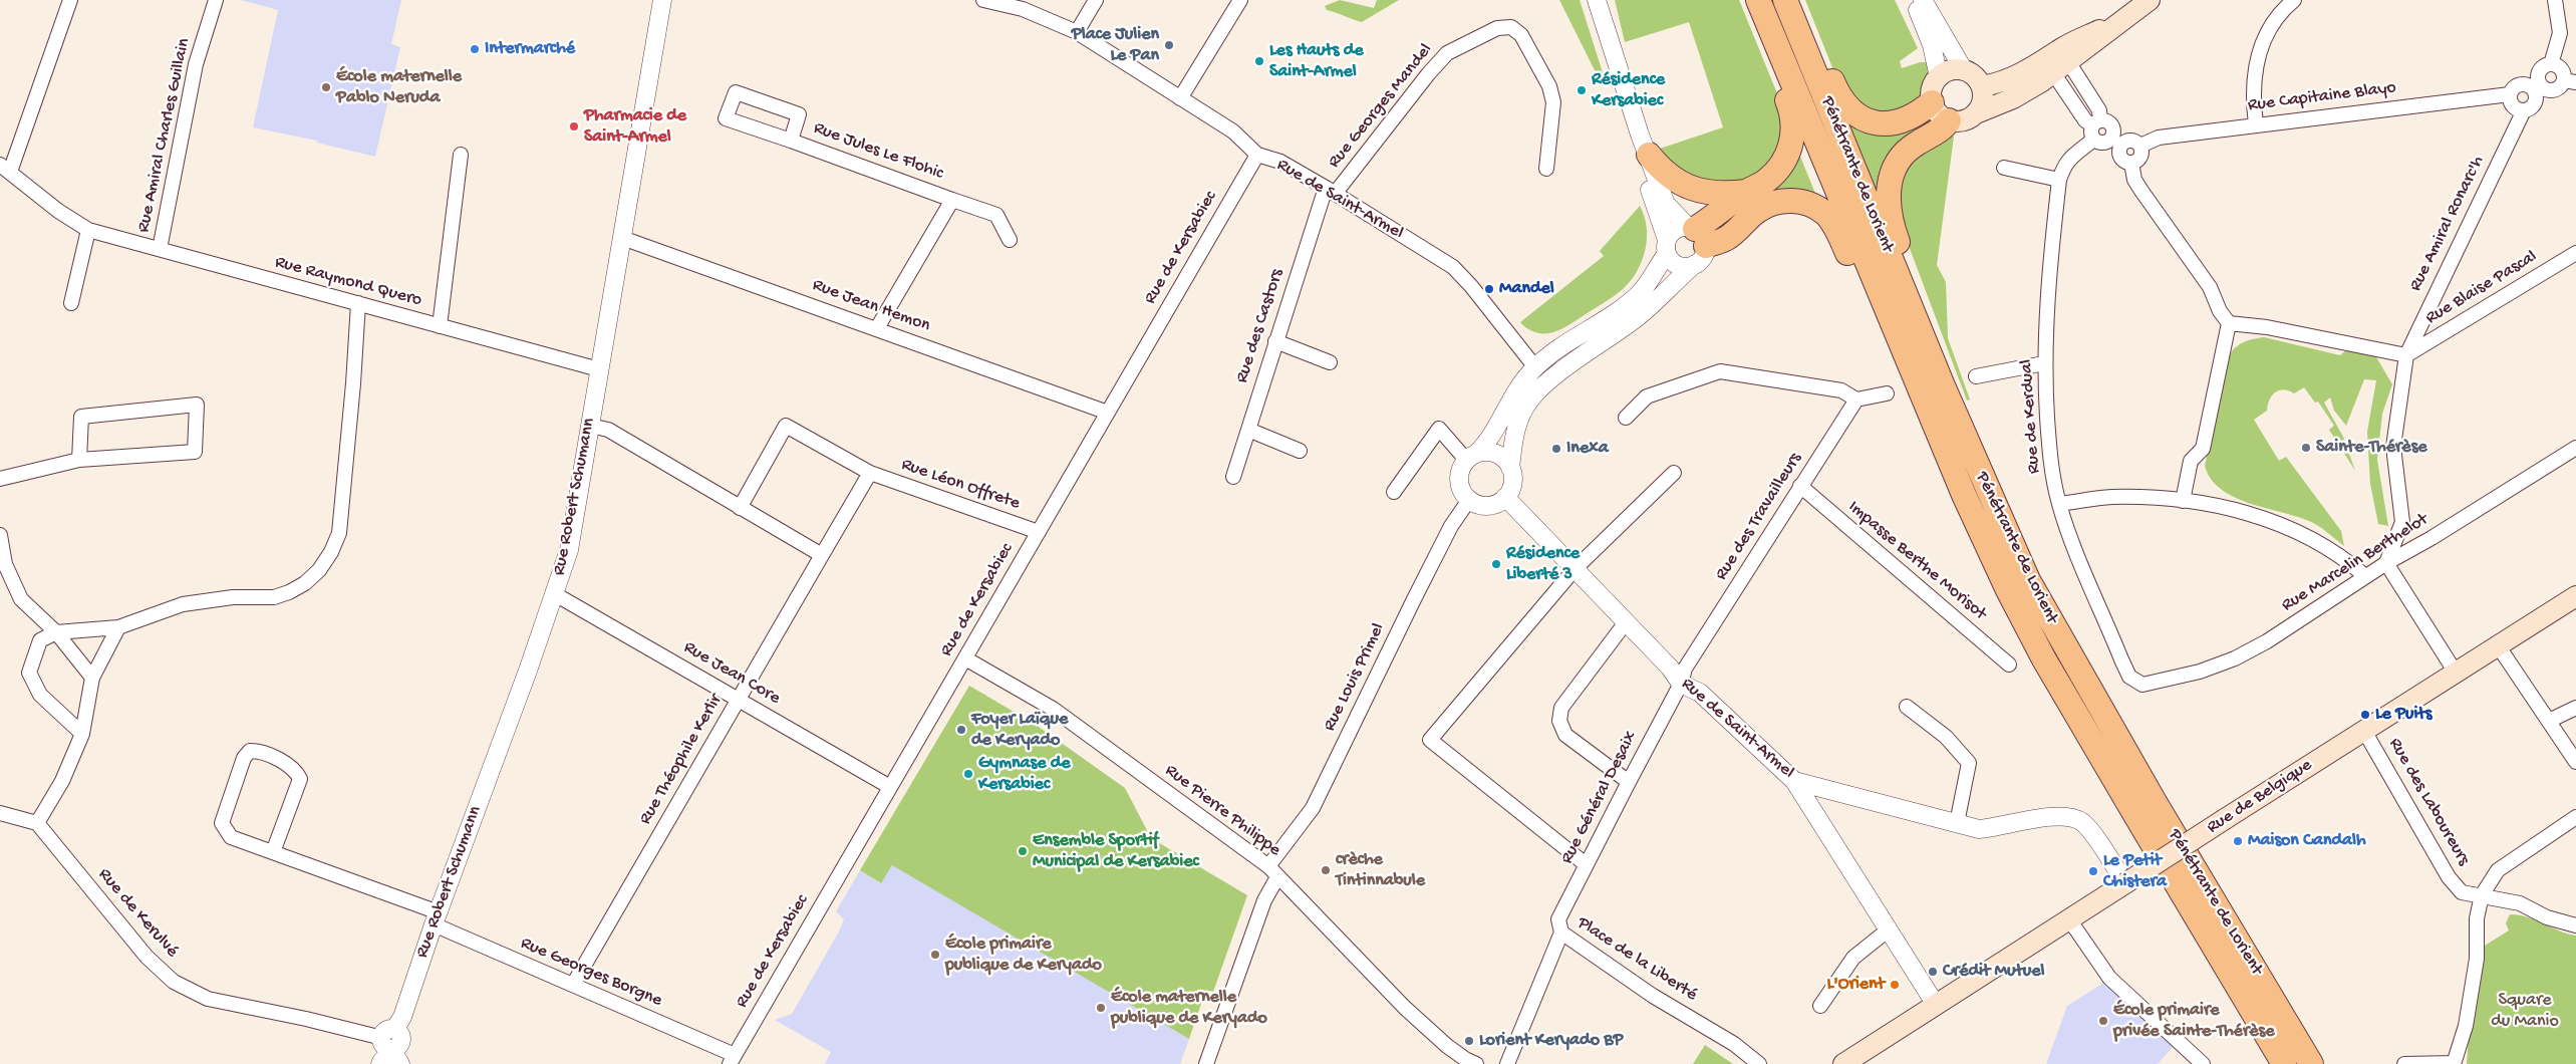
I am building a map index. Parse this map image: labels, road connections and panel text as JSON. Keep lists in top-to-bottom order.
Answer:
{
  "streets": {
    "highway": ["Pénétrante de Lorient"],
    "main road": ["Rue de Belgique"],
    "street": [
      "Rue Capitaine Blayo",
      "Rue Georges Mandel",
      "Rue Amiral Charles Guillain",
      "Rue Jules Le Flohic",
      "Rue de Saint-Armel",
      "Rue Amiral Ronarc'h",
      "Rue de Kersabiec",
      "Rue Raymond Quero",
      "Rue Blaise Pascal",
      "Rue Jean Hemon",
      "Rue des Castors",
      "Rue de Kerdual",
      "Rue Léon Offrete",
      "Rue Robert Schumann",
      "Rue des Travailleurs",
      "Impasse Berthe Morisot",
      "Rue Marcelin Berthelot",
      "Rue Jean Core",
      "Rue Louis Primel",
      "Rue Théophile Kerlir",
      "Rue Général Desaix",
      "Rue des Laboureurs",
      "Rue Pierre Philippe",
      "Rue de Kerulvé",
      "Place de la Liberté",
      "Rue Georges Borgne"
    ]
  },
  "crossings": [
    ["Rue Capitaine Blayo", "Rue Amiral Ronarc'h"],
    ["Rue Georges Mandel", "Rue de Saint-Armel"],
    ["Rue Georges Mandel", "Rue des Castors"],
    ["Rue Amiral Charles Guillain", "Rue Raymond Quero"],
    ["Rue Jules Le Flohic", "Rue Jean Hemon"],
    ["Rue de Saint-Armel", "Rue de Kersabiec"],
    ["Rue de Saint-Armel", "Rue des Castors"],
    ["Rue de Saint-Armel", "Rue des Travailleurs"],
    ["Rue de Saint-Armel", "Rue Louis Primel"],
    ["Rue de Saint-Armel", "Rue de Belgique"],
    ["Rue de Saint-Armel", "Rue Général Desaix"],
    ["Rue Amiral Ronarc'h", "Rue Blaise Pascal"],
    ["Rue Amiral Ronarc'h", "Rue Marcelin Berthelot"],
    ["Rue de Kersabiec", "Rue Jean Hemon"],
    ["Rue de Kersabiec", "Rue Léon Offrete"],
    ["Rue de Kersabiec", "Rue Jean Core"],
    ["Rue de Kersabiec", "Rue Pierre Philippe"],
    ["Rue de Kersabiec", "Rue Georges Borgne"],
    ["Rue Raymond Quero", "Rue Robert Schumann"],
    ["Rue Jean Hemon", "Rue Robert Schumann"],
    ["Rue de Kerdual", "Rue Marcelin Berthelot"],
    ["Rue Léon Offrete", "Rue Théophile Kerlir"],
    ["Rue Robert Schumann", "Rue Jean Core"],
    ["Rue Robert Schumann", "Rue de Kerulvé"],
    ["Rue Robert Schumann", "Rue Georges Borgne"],
    ["Rue des Travailleurs", "Impasse Berthe Morisot"],
    ["Rue des Travailleurs", "Rue Général Desaix"],
    ["Rue Jean Core", "Rue Théophile Kerlir"],
    ["Rue Louis Primel", "Rue Pierre Philippe"],
    ["Rue Théophile Kerlir", "Rue Georges Borgne"],
    ["Rue de Belgique", "Rue des Laboureurs"],
    ["Rue Général Desaix", "Place de la Liberté"]
  ],
  "parks": ["Square du Manio"],
  "places": [
    "Place Julien Le Pan",
    "Intermarché",
    "Les Hauts de Saint-Armel",
    "École maternelle Pablo Neruda",
    "Résidence Kersabiec",
    "Pharmacie de Saint-Armel",
    "Mandel",
    "Sainte-Thérèse",
    "Inexa",
    "Résidence Liberté 3",
    "Le Puits",
    "Foyer Laïque de Keryado",
    "Gymnase de Kersabiec",
    "Maison Candalh",
    "Ensemble Sportif Municipal de Kersabiec",
    "crèche Tintinnabule",
    "Le Petit Chistera",
    "École primaire publique de Keryado",
    "Crédit Mutuel",
    "L'Orient",
    "École maternelle publique de Keryado",
    "École primaire privée Sainte-Thérèse",
    "Lorient Keryado BP"
  ]
}
